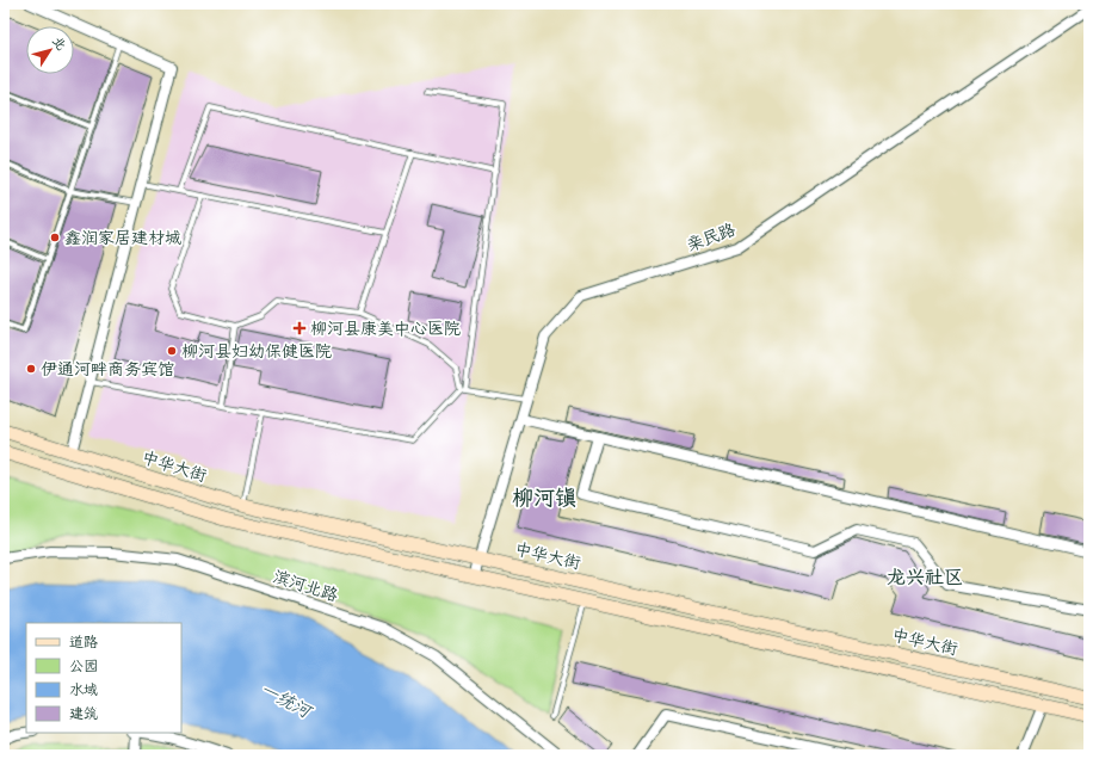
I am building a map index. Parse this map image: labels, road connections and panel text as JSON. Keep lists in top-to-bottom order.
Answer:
{
  "streets": {
    "main road": ["中华大街"],
    "street": ["亲民路", "滨河北路"]
  },
  "crossings": [
    ["亲民路", "中华大街"]
  ],
  "districts": ["柳河镇", "龙兴社区"],
  "water": ["一统河"],
  "places": {
    "other": ["鑫润家居建材城", "柳河县妇幼保健医院", "伊通河畔商务宾馆"],
    "health": ["柳河县康美中心医院"]
  },
  "legend": [
    "道路",
    "公园",
    "水域",
    "建筑"
  ],
  "north": "top right"
}
